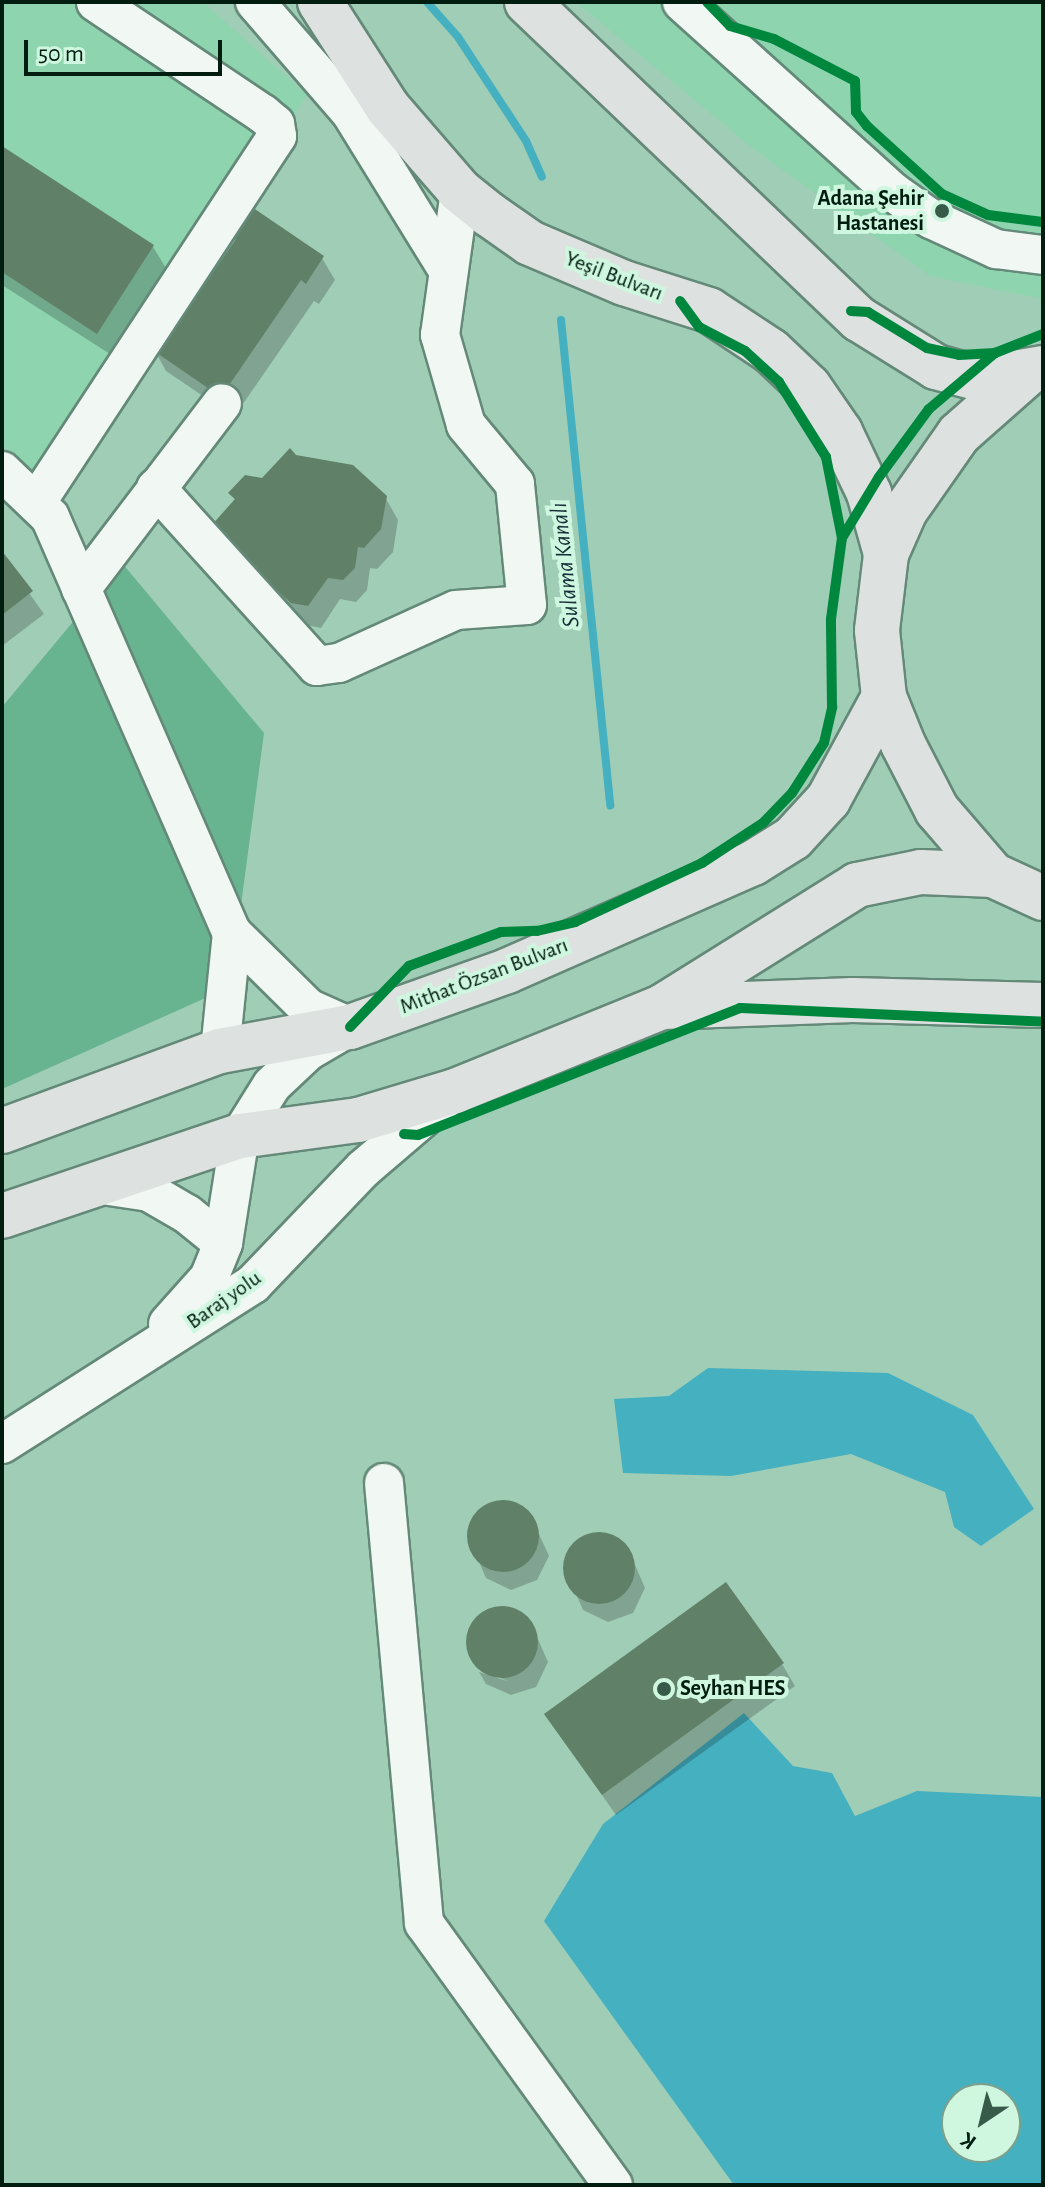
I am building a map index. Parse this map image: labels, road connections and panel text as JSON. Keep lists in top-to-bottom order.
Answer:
{
  "streets": {
    "main road": ["Yeşil Bulvarı", "Mithat Özsan Bulvarı"],
    "street": ["Baraj yolu"]
  },
  "water": ["Sulama Kanalı"],
  "places": ["Adana Şehir Hastanesi", "Seyhan HES"],
  "scale_bar": "50 m",
  "north": "bottom left"
}
